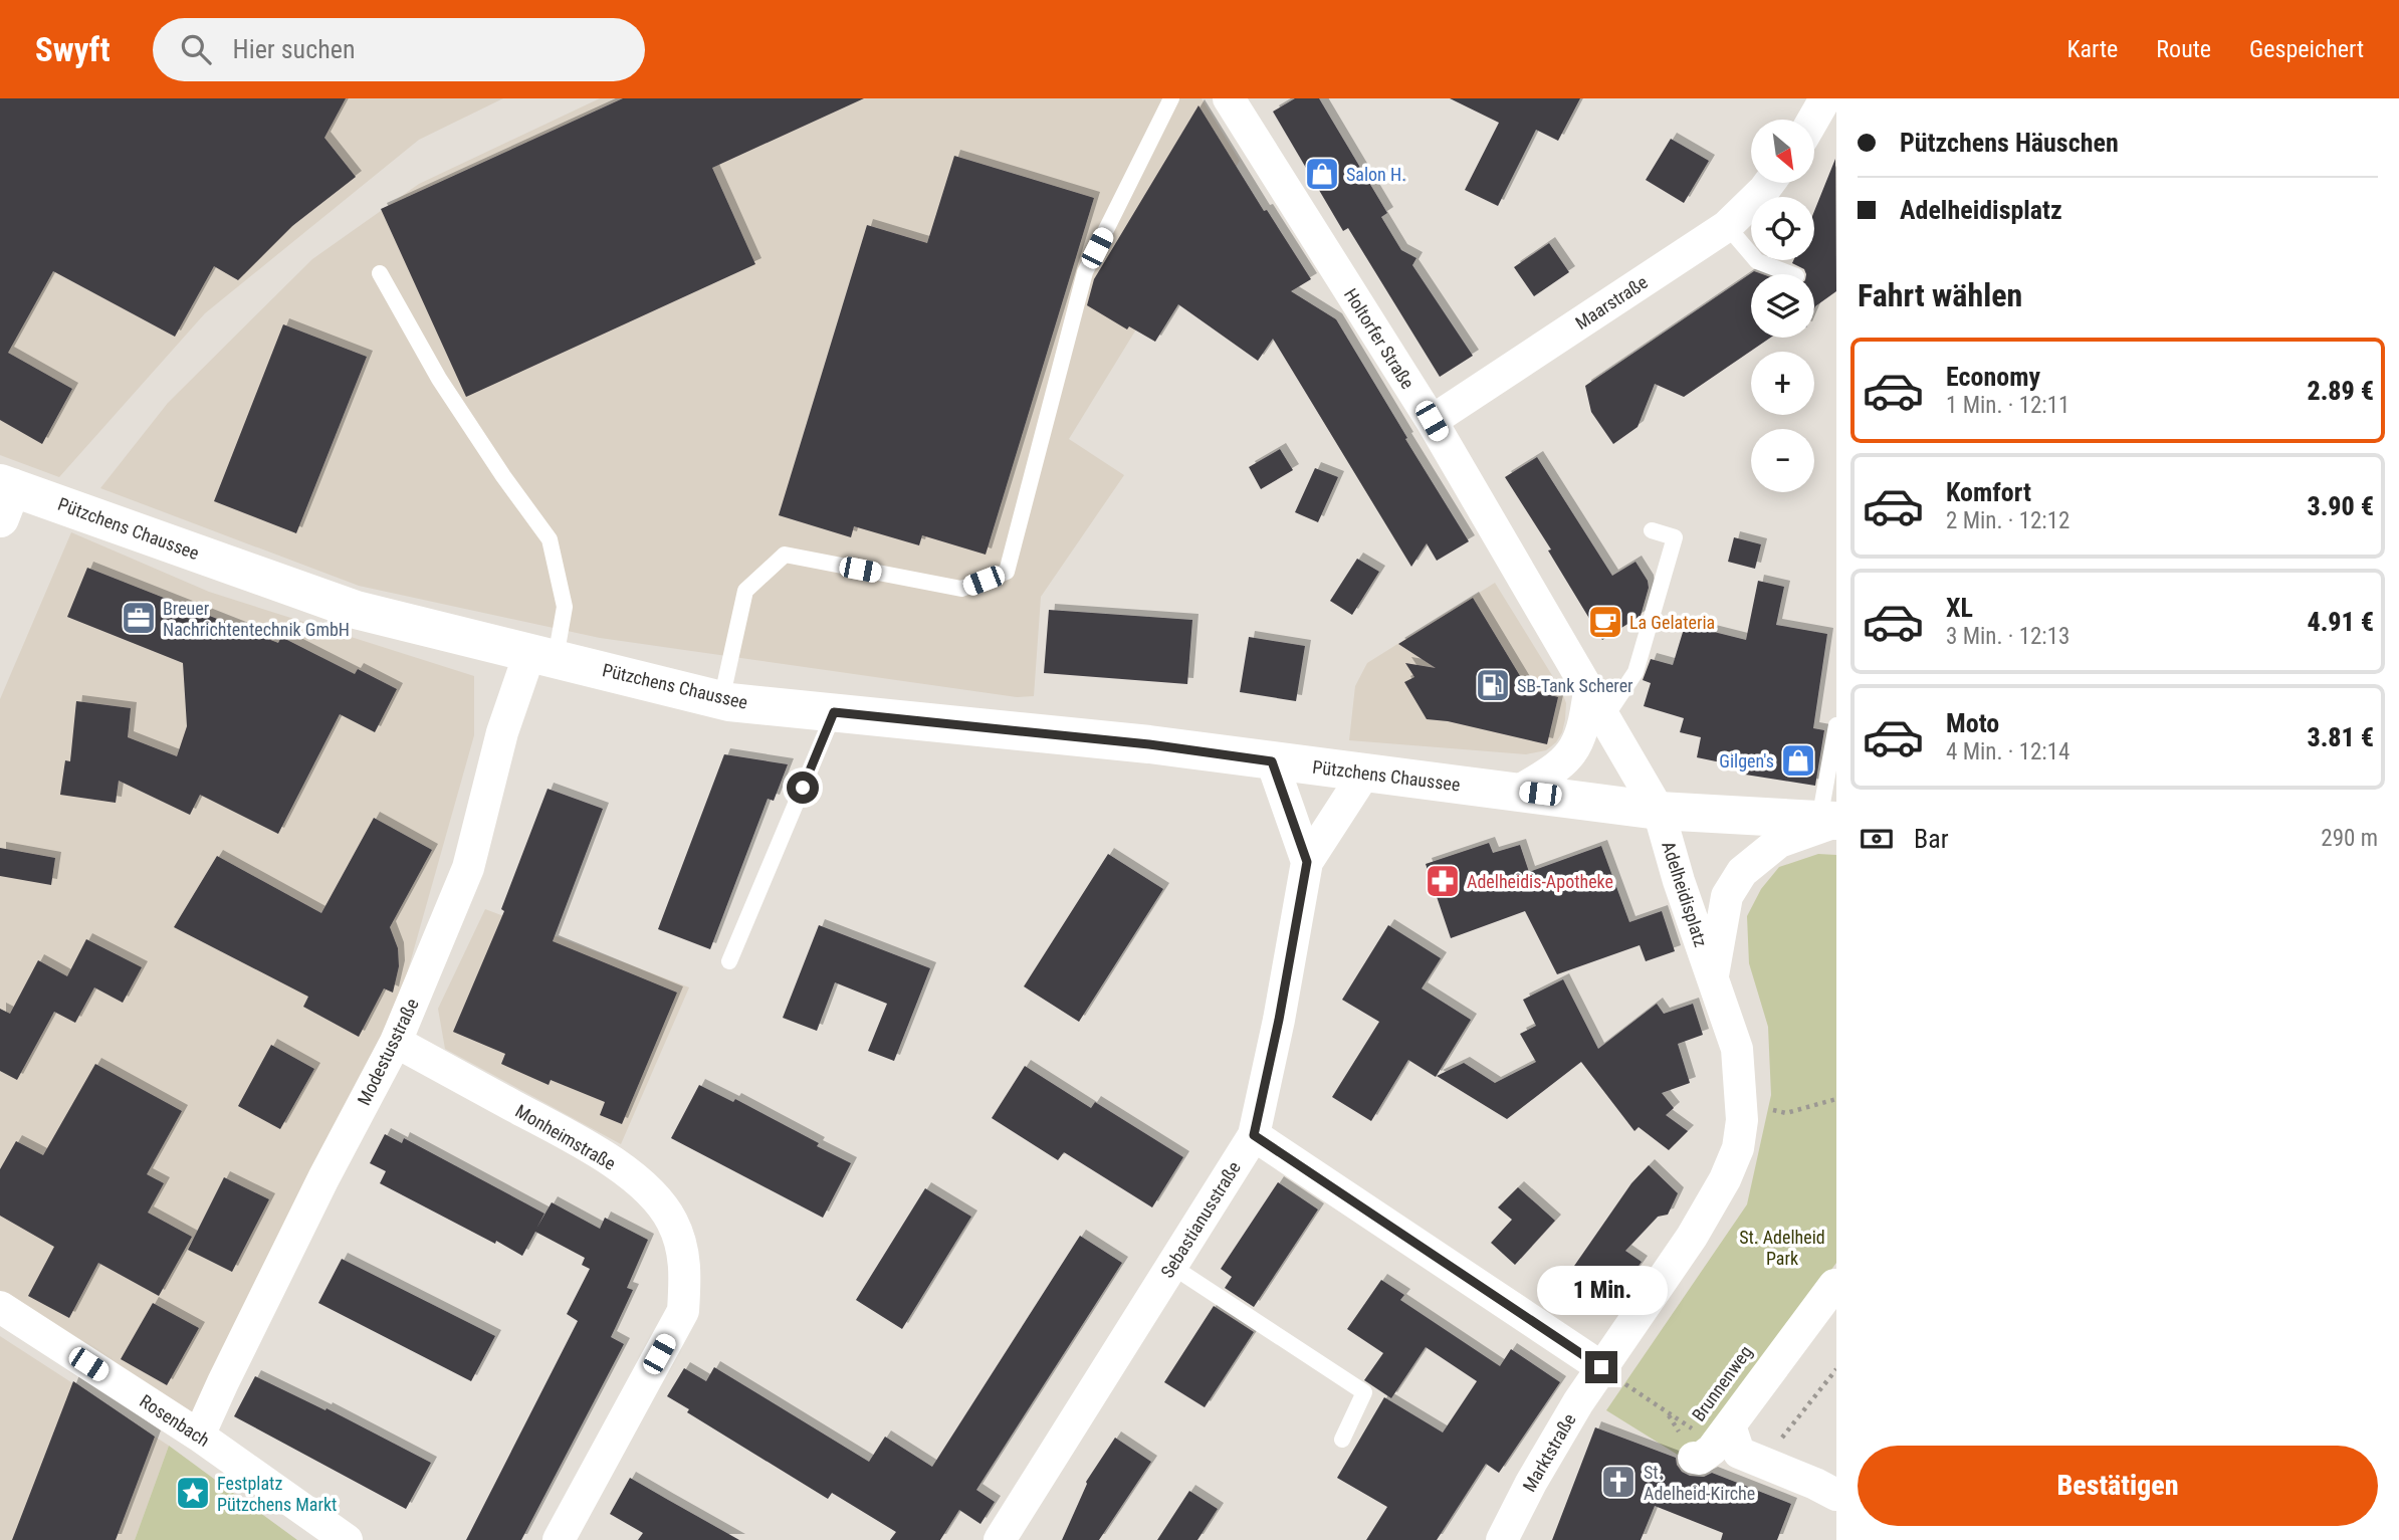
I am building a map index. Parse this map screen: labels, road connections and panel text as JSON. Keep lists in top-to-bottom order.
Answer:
{
  "streets": {
    "street": [
      "Maarstraße",
      "Holtorfer Straße",
      "Pützchens Chaussee",
      "Adelheidisplatz",
      "Modestusstraße",
      "Monheimstraße",
      "Sebastianusstraße",
      "Rosenbach",
      "Marktstraße"
    ],
    "path": ["Brunnenweg"]
  },
  "crossings": [
    ["Maarstraße", "Holtorfer Straße"],
    ["Holtorfer Straße", "Pützchens Chaussee"],
    ["Holtorfer Straße", "Adelheidisplatz"],
    ["Pützchens Chaussee", "Adelheidisplatz"],
    ["Pützchens Chaussee", "Modestusstraße"],
    ["Pützchens Chaussee", "Sebastianusstraße"],
    ["Adelheidisplatz", "Brunnenweg"],
    ["Adelheidisplatz", "Marktstraße"],
    ["Modestusstraße", "Monheimstraße"],
    ["Modestusstraße", "Rosenbach"],
    ["Brunnenweg", "Marktstraße"]
  ],
  "parks": ["St. Adelheid Park"],
  "places": {
    "shop": ["Salon H.", "Gilgen's"],
    "office": ["Breuer Nachrichtentechnik GmbH"],
    "cafe": ["La Gelateria"],
    "fuel station": ["SB-Tank Scherer"],
    "pharmacy": ["Adelheidis-Apotheke"],
    "church": ["St. Adelheid-Kirche"],
    "place": ["Festplatz Pützchens Markt"]
  },
  "north": "bottom right",
  "page": {
    "header": "Swyft",
    "search": "Hier suchen",
    "nav": ["Karte", "Route", "Gespeichert"],
    "banner": ["Pützchens Häuschen", "Adelheidisplatz"],
    "map_buttons": ["+", "−"],
    "heading": "Fahrt wählen",
    "list": [
      {
        "name": "Economy",
        "note": "1 Min. · 12:11",
        "value": "2.89 €"
      },
      {
        "name": "Komfort",
        "note": "2 Min. · 12:12",
        "value": "3.90 €"
      },
      {
        "name": "XL",
        "note": "3 Min. · 12:13",
        "value": "4.91 €"
      },
      {
        "name": "Moto",
        "note": "4 Min. · 12:14",
        "value": "3.81 €"
      }
    ],
    "pay": ["Bar", "290 m"],
    "bubble": "1 Min.",
    "buttons": "Bestätigen"
  }
}
